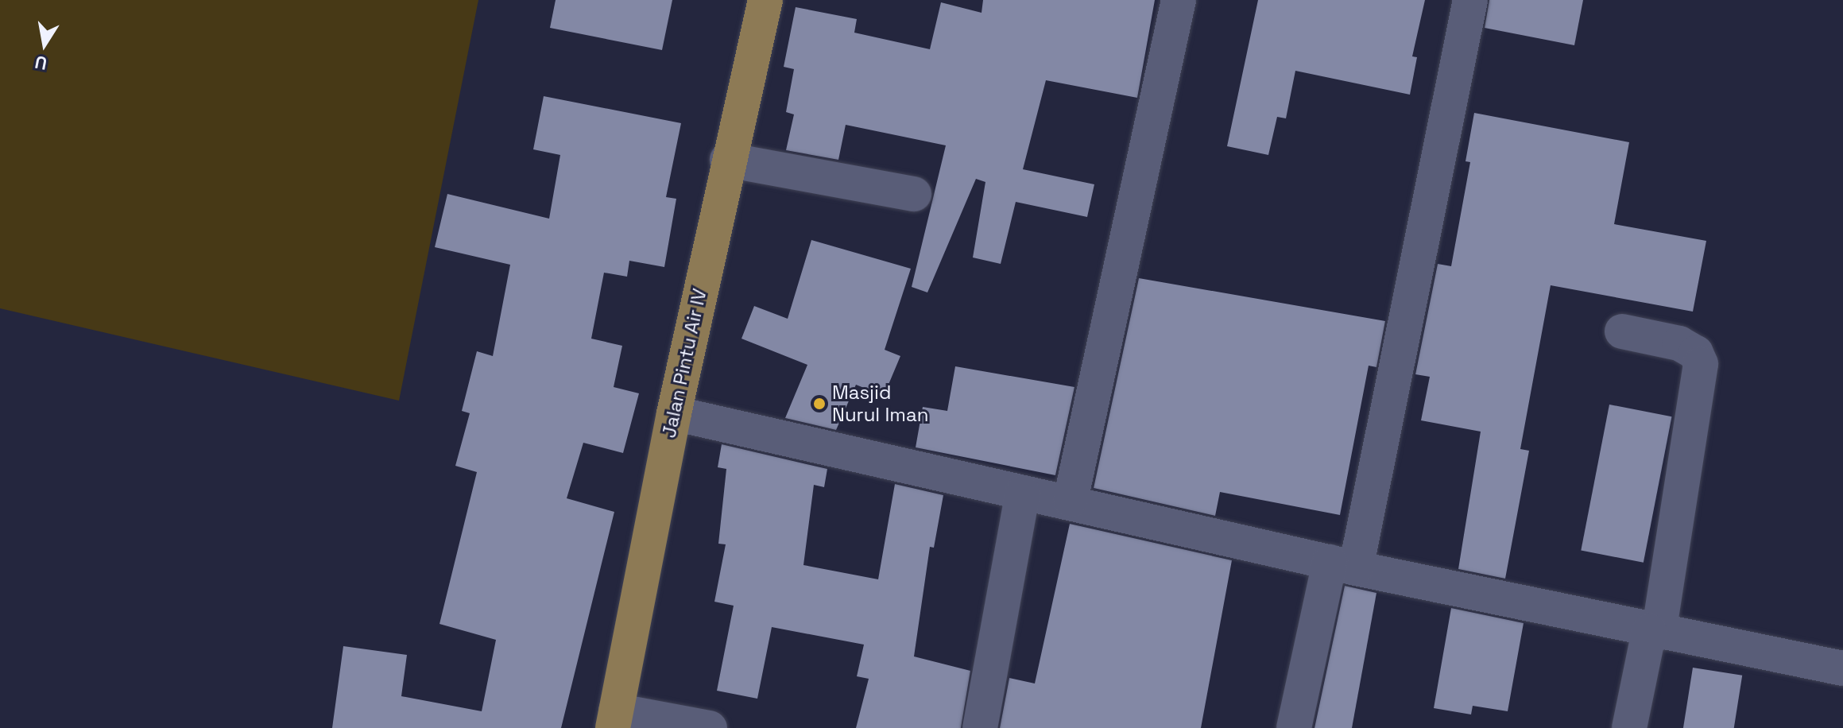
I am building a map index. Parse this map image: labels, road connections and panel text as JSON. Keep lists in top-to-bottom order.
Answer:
{
  "streets": {
    "main road": ["Jalan Pintu Air IV"]
  },
  "places": ["Masjid Nurul Iman"],
  "north": "bottom"
}
